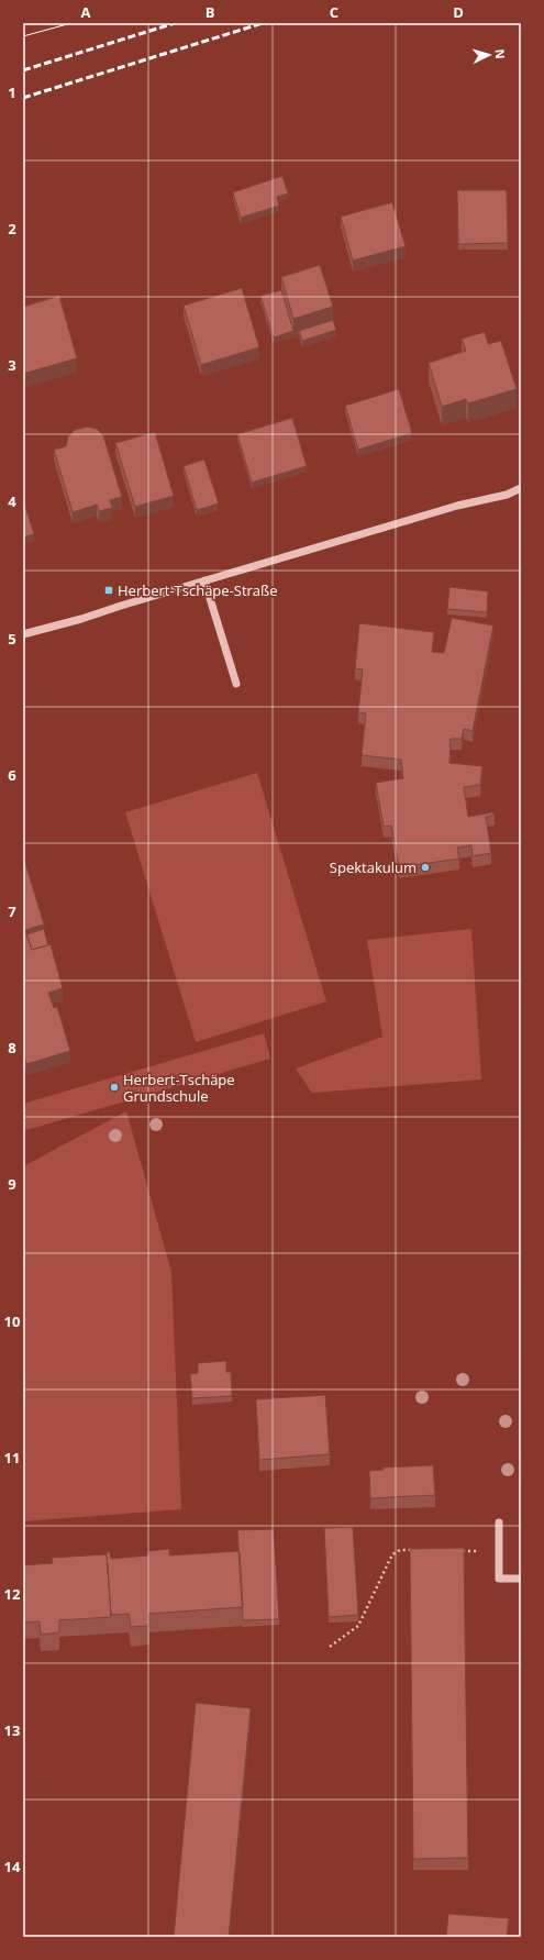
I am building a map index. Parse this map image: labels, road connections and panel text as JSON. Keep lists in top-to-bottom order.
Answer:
{
  "places": {
    "transit": ["Herbert-Tschäpe-Straße"],
    "other": ["Spektakulum", "Herbert-Tschäpe Grundschule"]
  },
  "north": "right",
  "grid": {
    "columns": [
      "A",
      "B",
      "C",
      "D"
    ],
    "rows": [
      "1",
      "2",
      "3",
      "4",
      "5",
      "6",
      "7",
      "8",
      "9",
      "10",
      "11",
      "12",
      "13",
      "14"
    ]
  }
}
